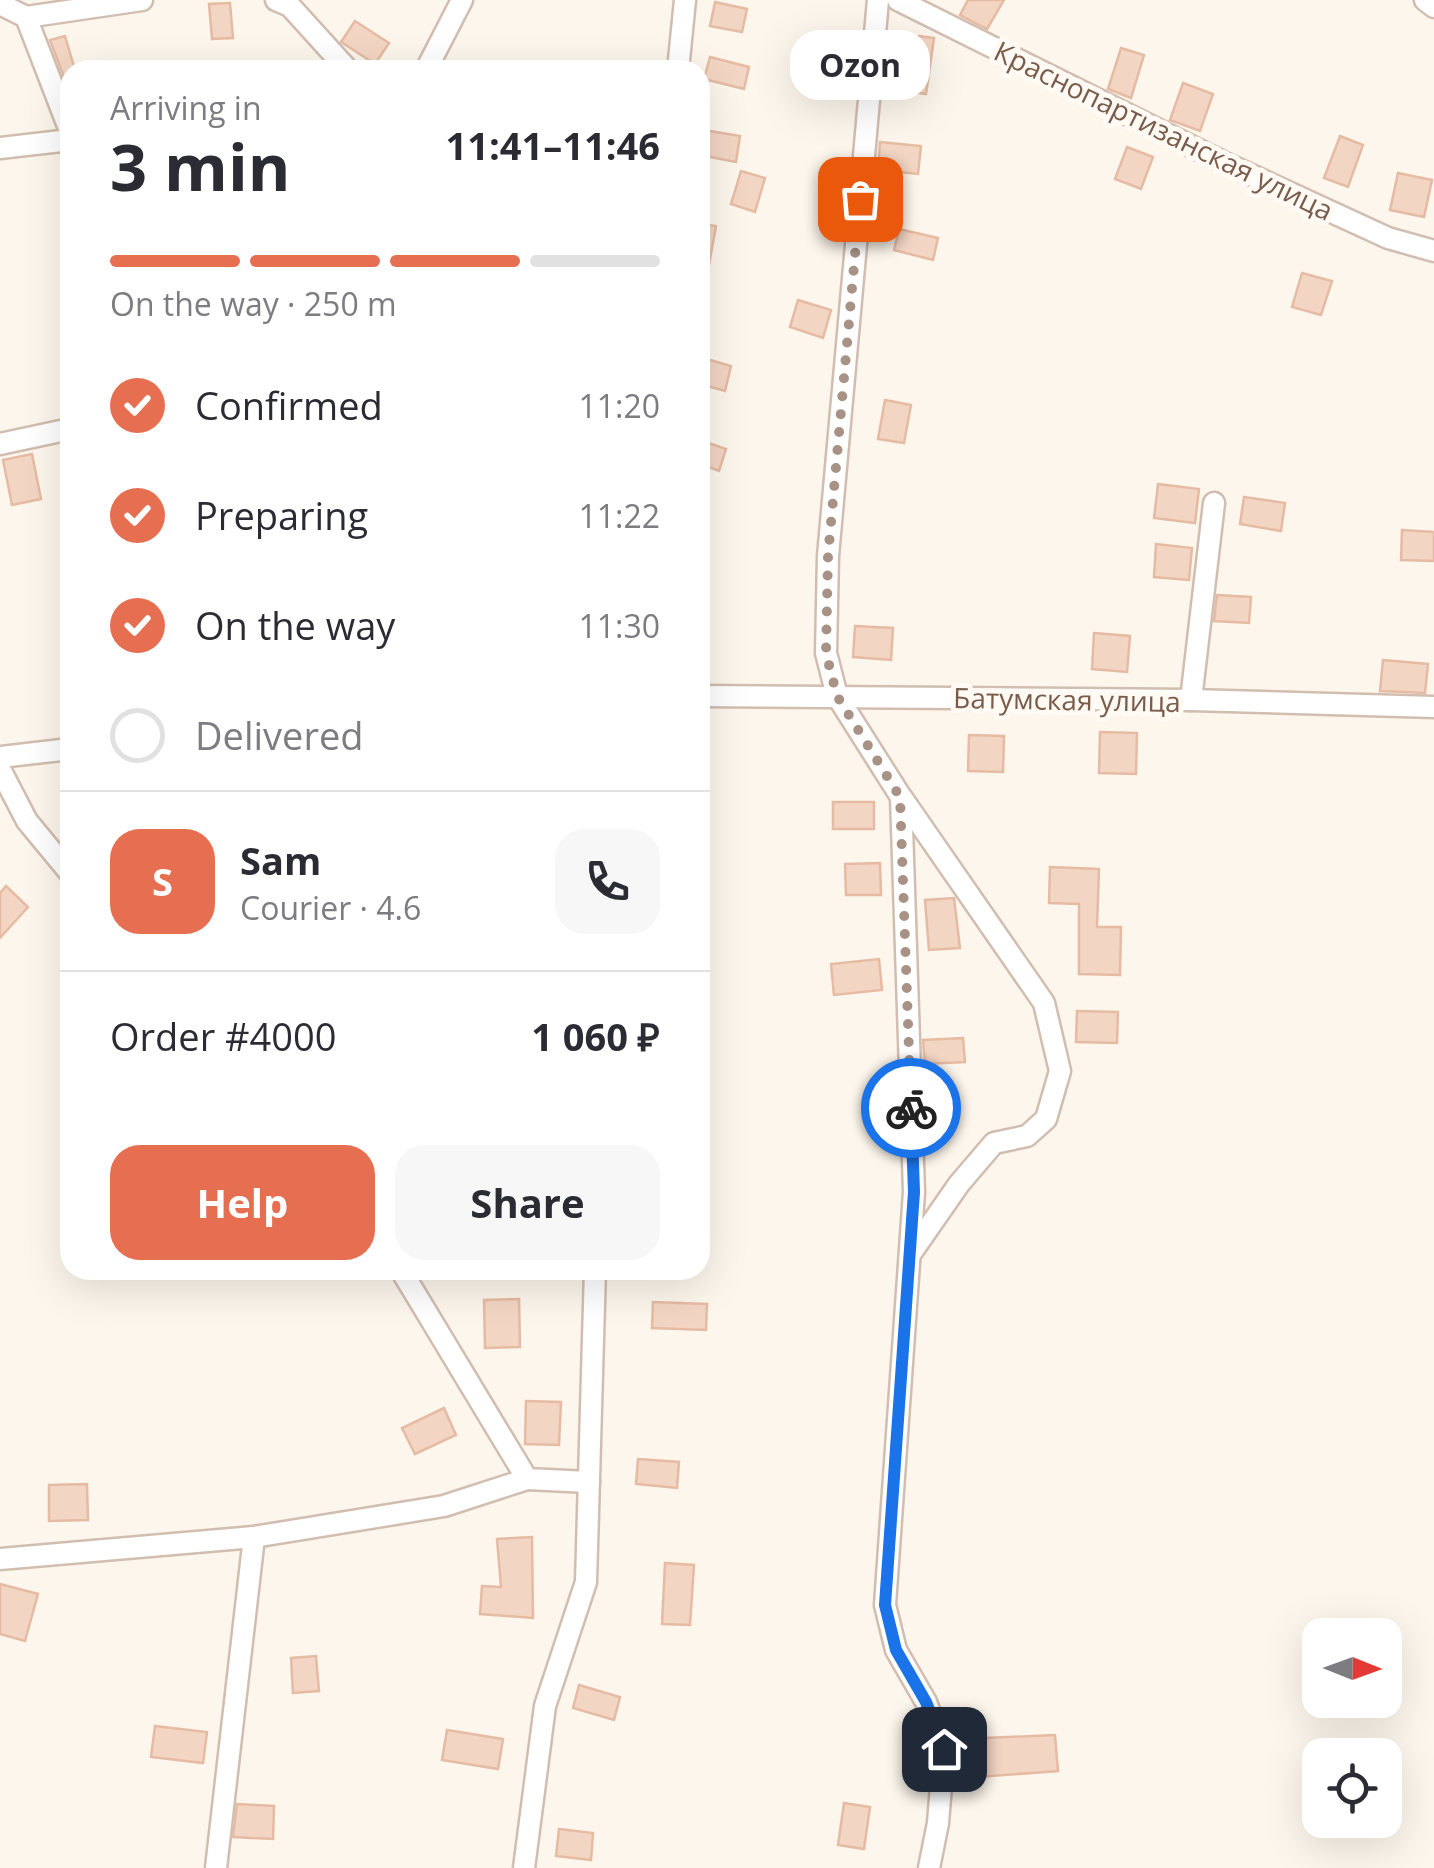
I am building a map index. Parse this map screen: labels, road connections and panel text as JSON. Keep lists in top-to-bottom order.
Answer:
{
  "streets": {
    "street": ["Краснопартизанская улица", "Батумская улица"]
  },
  "places": ["Ozon"],
  "north": "right",
  "page": {
    "bubble": "Ozon",
    "heading": ["3 min", "Arriving in", "11:41–11:46"],
    "panel": [
      "Sam",
      "Courier · 4.6",
      "Order #4000",
      "1 060 ₽"
    ],
    "bar": "On the way · 250 m",
    "list": [
      ["Confirmed", "11:20"],
      ["Preparing", "11:22"],
      ["On the way", "11:30"],
      "Delivered"
    ],
    "round": "S",
    "buttons": ["Help", "Share"]
  }
}
